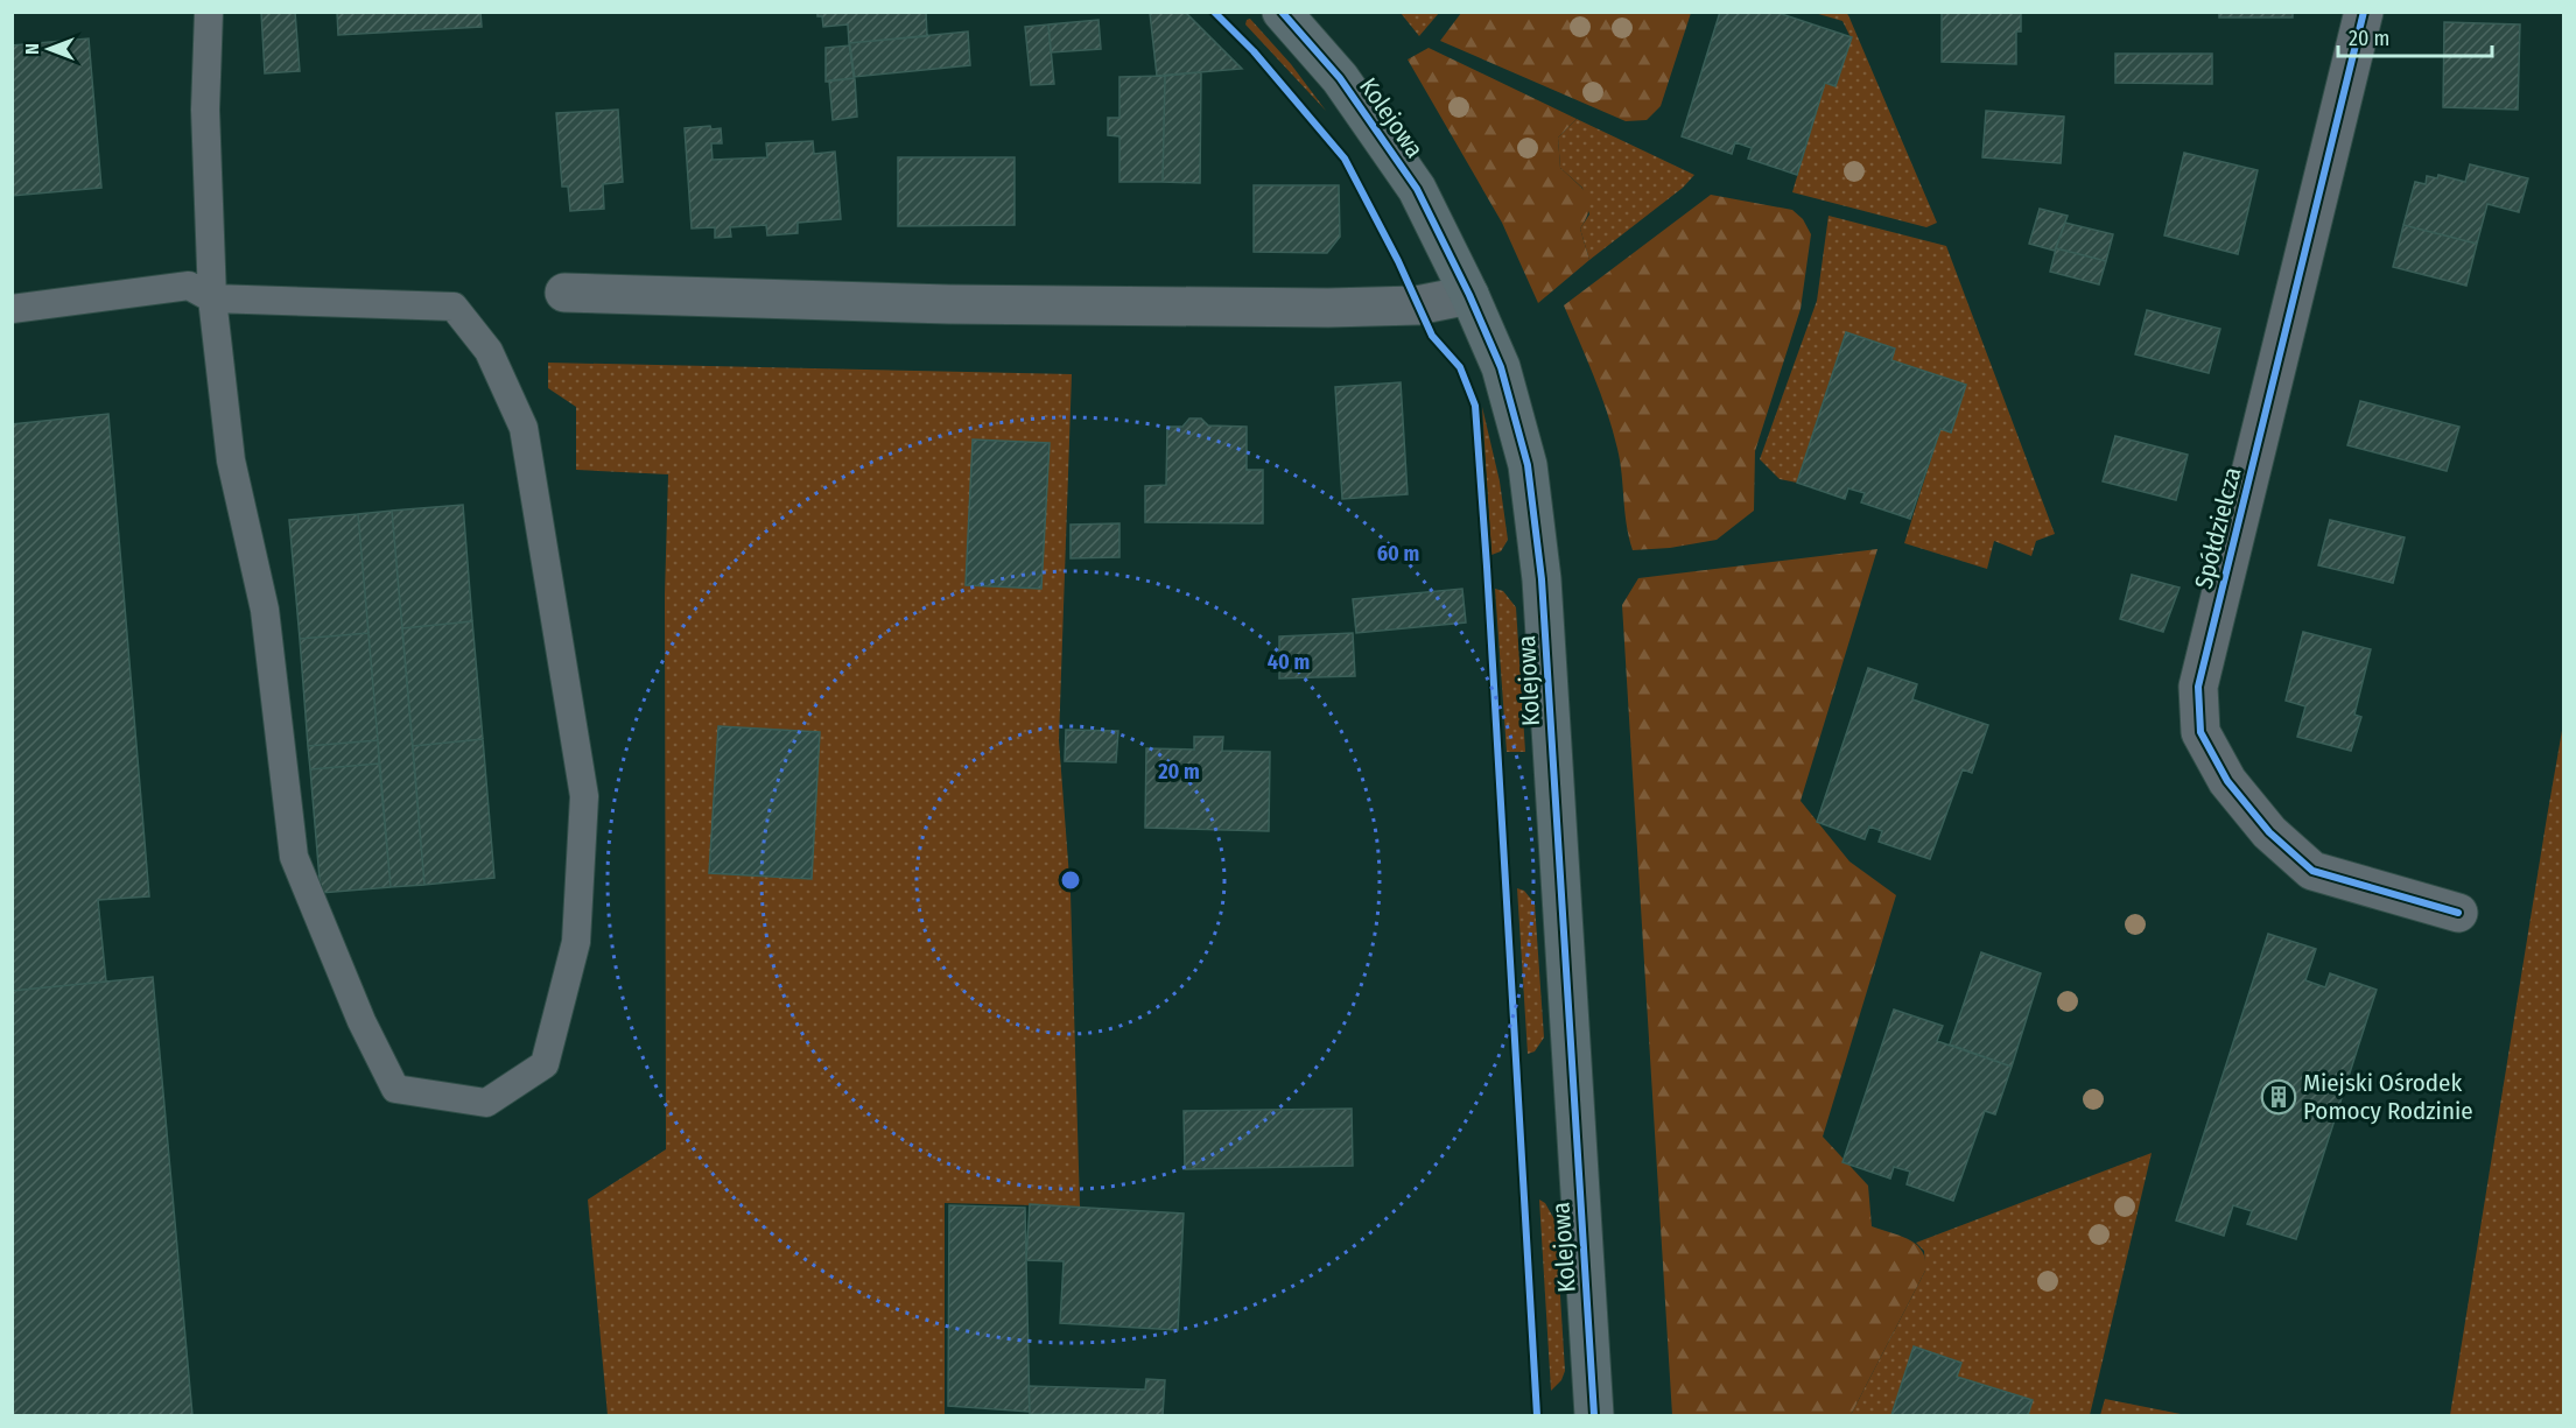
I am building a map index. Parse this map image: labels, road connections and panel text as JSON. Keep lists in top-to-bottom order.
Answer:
{
  "streets": {
    "street": ["Kolejowa", "Spółdzielcza"]
  },
  "places": {
    "building": ["Miejski Ośrodek Pomocy Rodzinie"]
  },
  "scale_bar": "20 m",
  "north": "left",
  "rings": ["60 m", "40 m", "20 m"]
}
